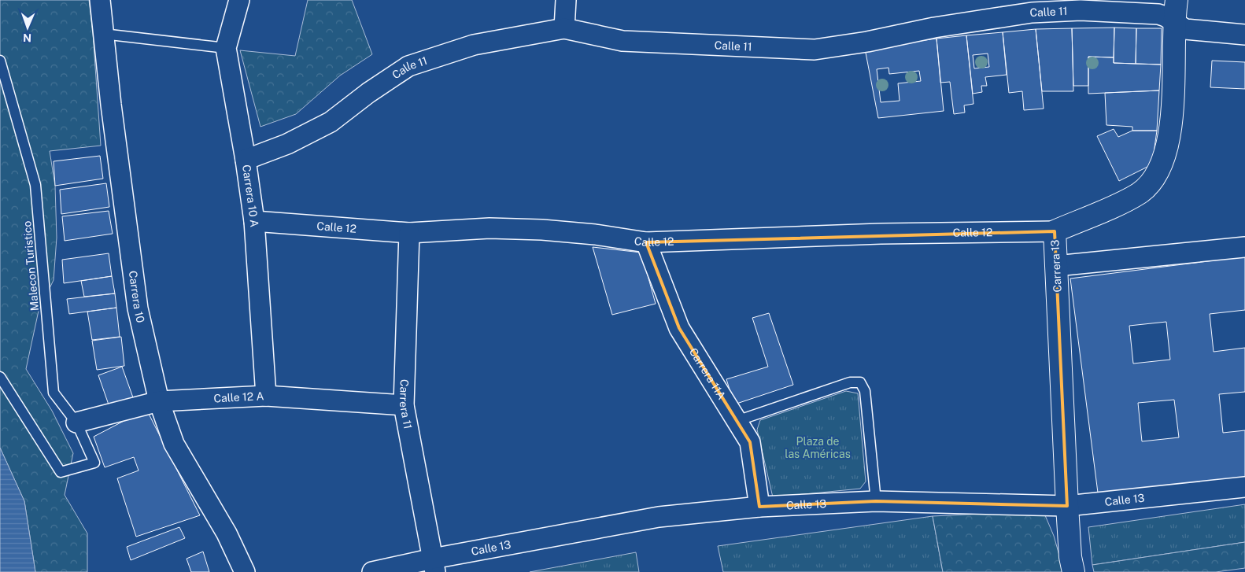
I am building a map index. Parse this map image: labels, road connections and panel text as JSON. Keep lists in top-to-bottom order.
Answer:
{
  "streets": {
    "street": [
      "Calle 11",
      "Carrera 10 A",
      "Calle 12",
      "Carrera 13",
      "Carrera 10",
      "Carrera 11A",
      "Calle 12 A",
      "Carrera 11",
      "Calle 13"
    ],
    "lane": ["Malecon Turistico"]
  },
  "crossings": [
    ["Calle 11", "Carrera 10 A"],
    ["Calle 11", "Carrera 13"],
    ["Carrera 10 A", "Calle 12"],
    ["Carrera 10 A", "Calle 12 A"],
    ["Calle 12", "Carrera 13"],
    ["Calle 12", "Carrera 11A"],
    ["Calle 12", "Carrera 11"],
    ["Malecon Turistico", "Calle 12 A"],
    ["Carrera 13", "Calle 13"],
    ["Carrera 10", "Calle 12 A"],
    ["Carrera 11A", "Calle 13"],
    ["Calle 12 A", "Carrera 11"],
    ["Carrera 11", "Calle 13"]
  ],
  "parks": ["Plaza de las Américas"],
  "north": "bottom"
}
